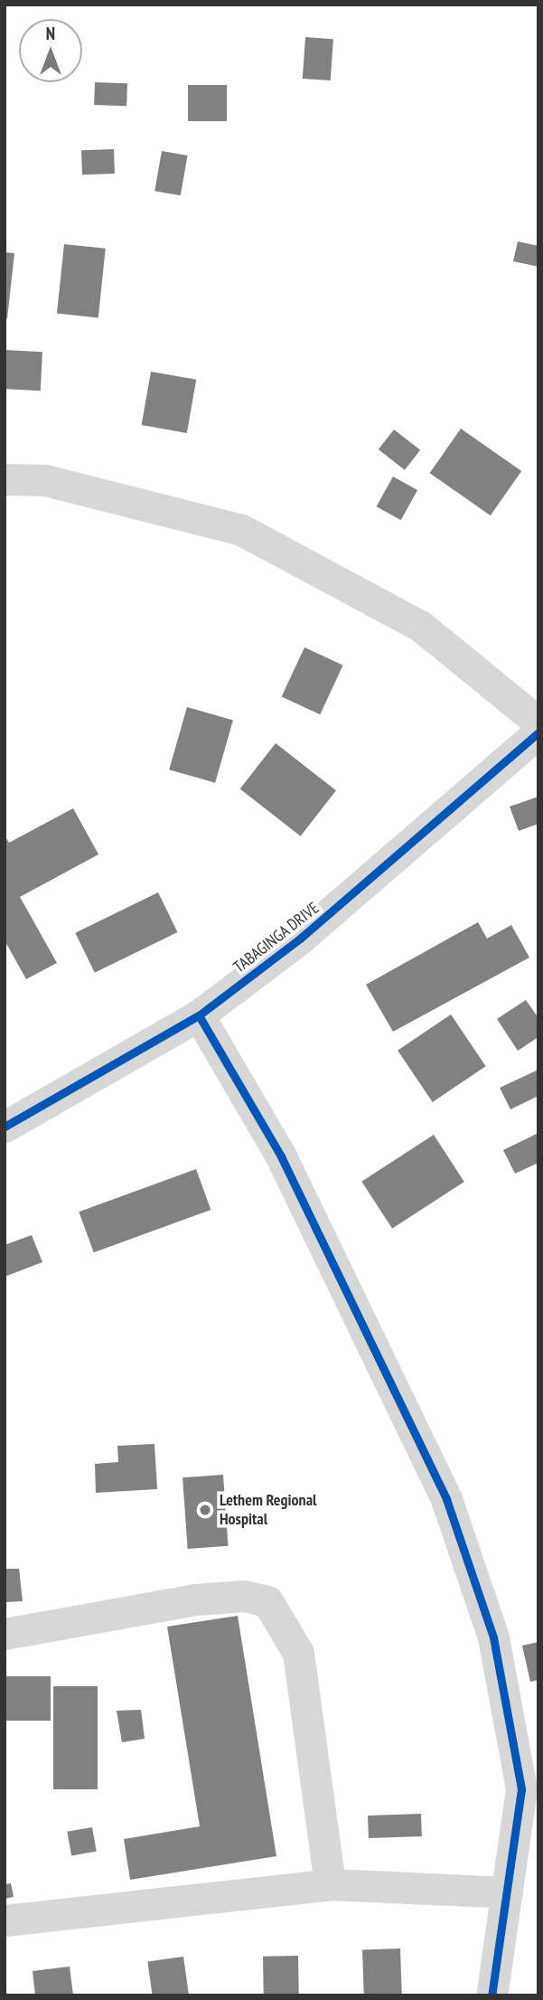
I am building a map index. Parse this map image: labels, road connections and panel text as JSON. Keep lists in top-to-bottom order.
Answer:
{
  "streets": {
    "street": ["TABAGINGA DRIVE"]
  },
  "places": ["Lethem Regional Hospital"],
  "north": "top"
}
